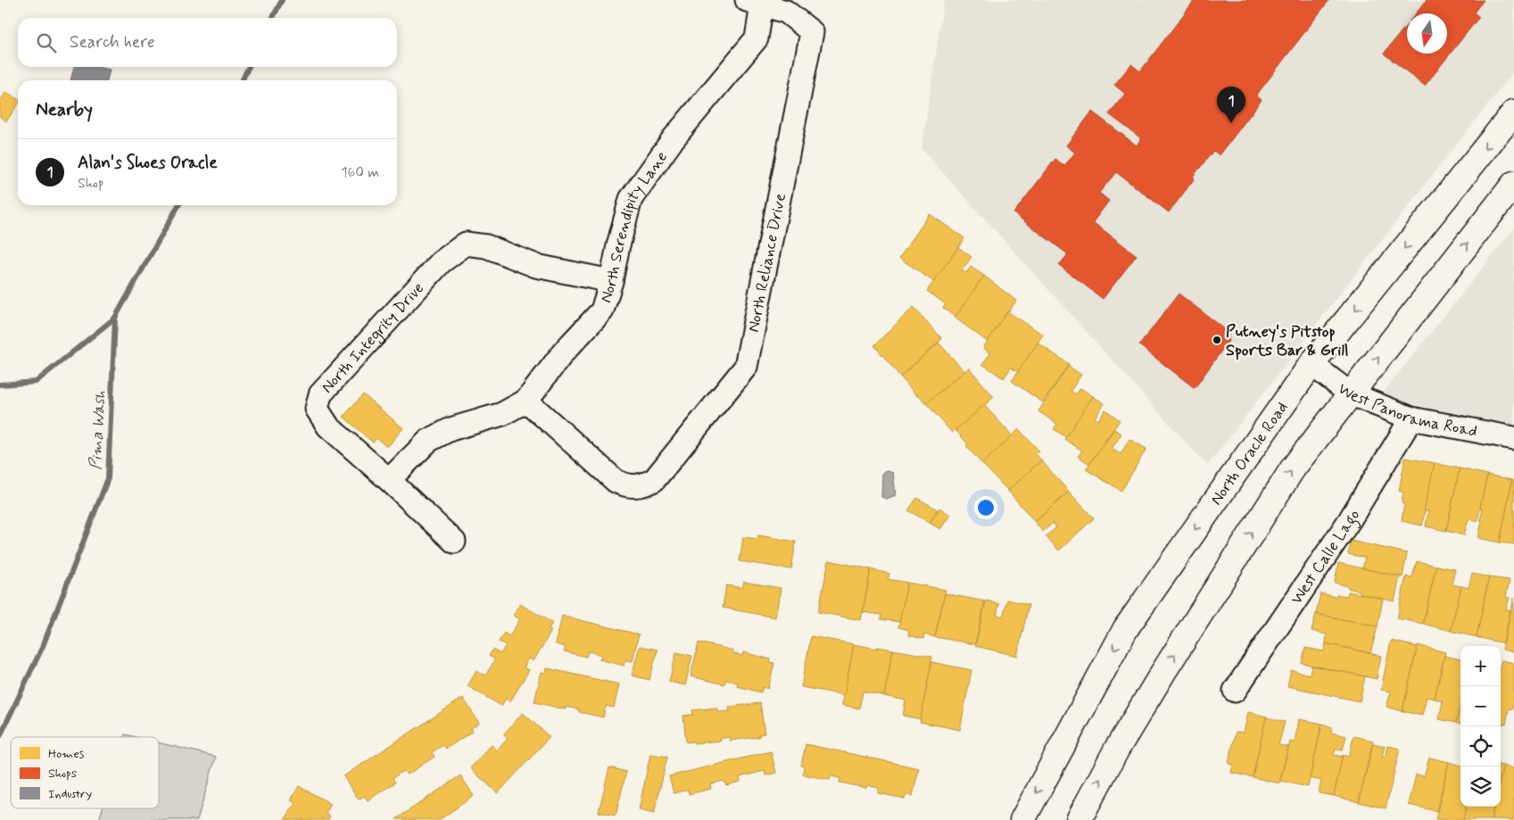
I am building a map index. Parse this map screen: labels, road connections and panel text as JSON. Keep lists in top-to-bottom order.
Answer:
{
  "streets": {
    "highway": ["North Oracle Road"],
    "street": [
      "North Serendipity Lane",
      "North Reliance Drive",
      "North Integrity Drive",
      "West Panorama Road",
      "West Calle Lago"
    ]
  },
  "crossings": [
    ["North Serendipity Lane", "North Reliance Drive"],
    ["North Serendipity Lane", "North Integrity Drive"],
    ["West Panorama Road", "North Oracle Road"],
    ["West Panorama Road", "West Calle Lago"]
  ],
  "water": ["Pima Wash"],
  "places": ["Putney's Pitstop Sports Bar & Grill"],
  "legend": ["Homes", "Shops", "Industry"],
  "north": "bottom",
  "page": {
    "search": "Search here",
    "heading": "Nearby",
    "pins": "1",
    "list": [
      {
        "mark": "1",
        "name": "Alan's Shoes Oracle",
        "note": "Shop",
        "value": "160 m"
      }
    ],
    "map_buttons": ["+", "−"]
  }
}
